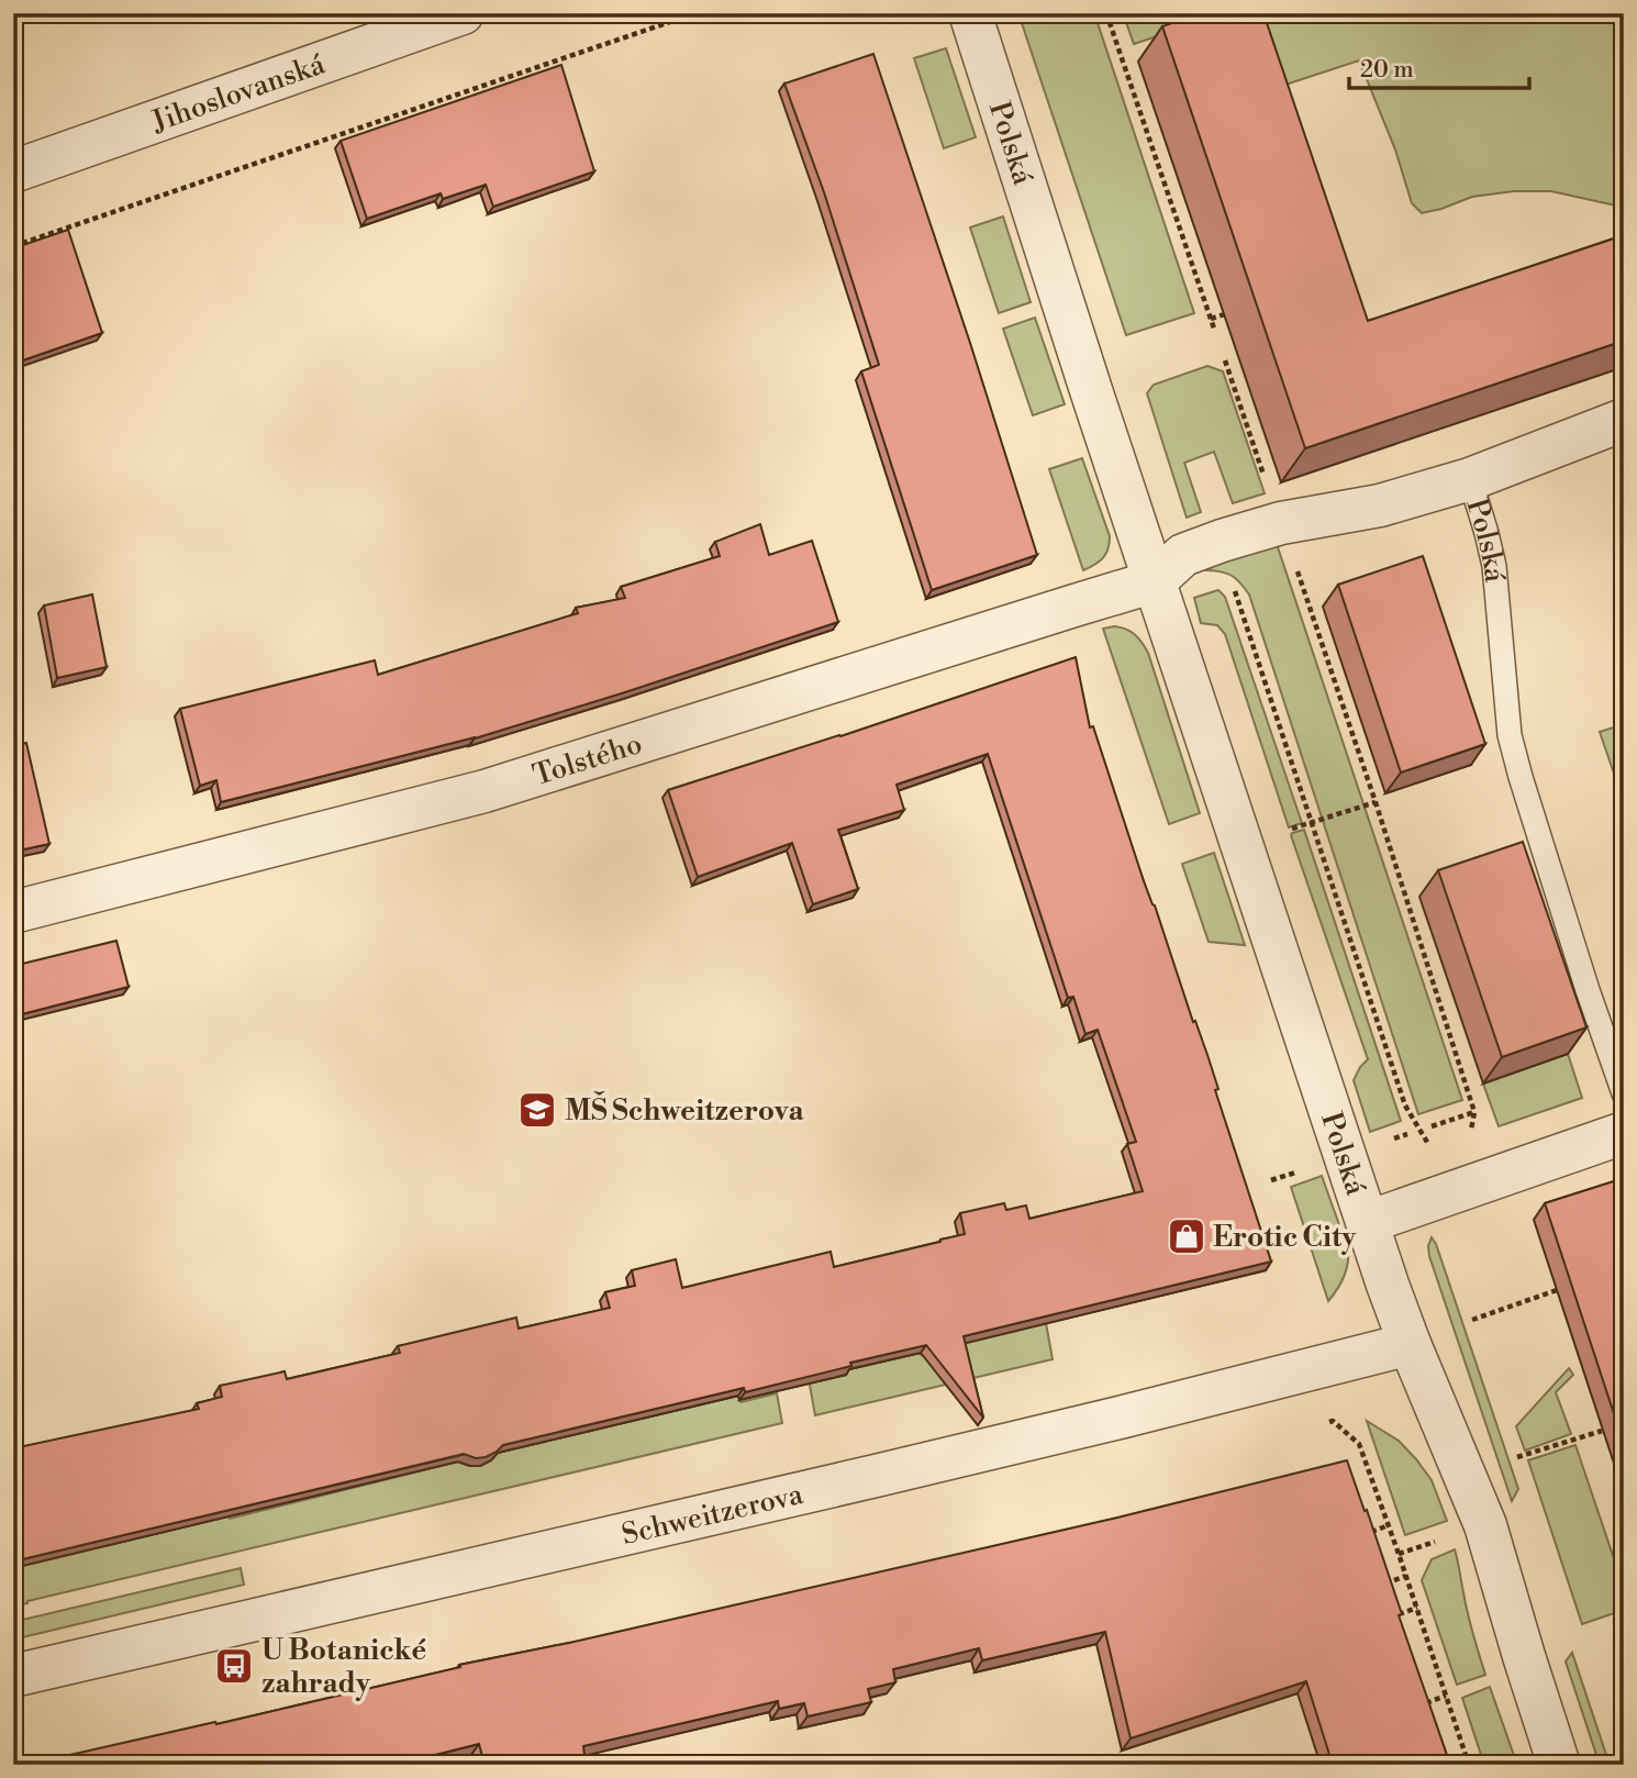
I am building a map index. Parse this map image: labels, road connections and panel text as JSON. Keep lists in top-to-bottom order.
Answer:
{
  "streets": {
    "street": [
      "Jihoslovanská",
      "Polská",
      "Tolstého",
      "Schweitzerova"
    ]
  },
  "crossings": [
    ["Polská", "Tolstého"],
    ["Polská", "Schweitzerova"]
  ],
  "places": {
    "school or university": ["MŠ Schweitzerova"],
    "shop": ["Erotic City"],
    "bus stop": ["U Botanické zahrady"]
  },
  "scale_bar": "20 m"
}
